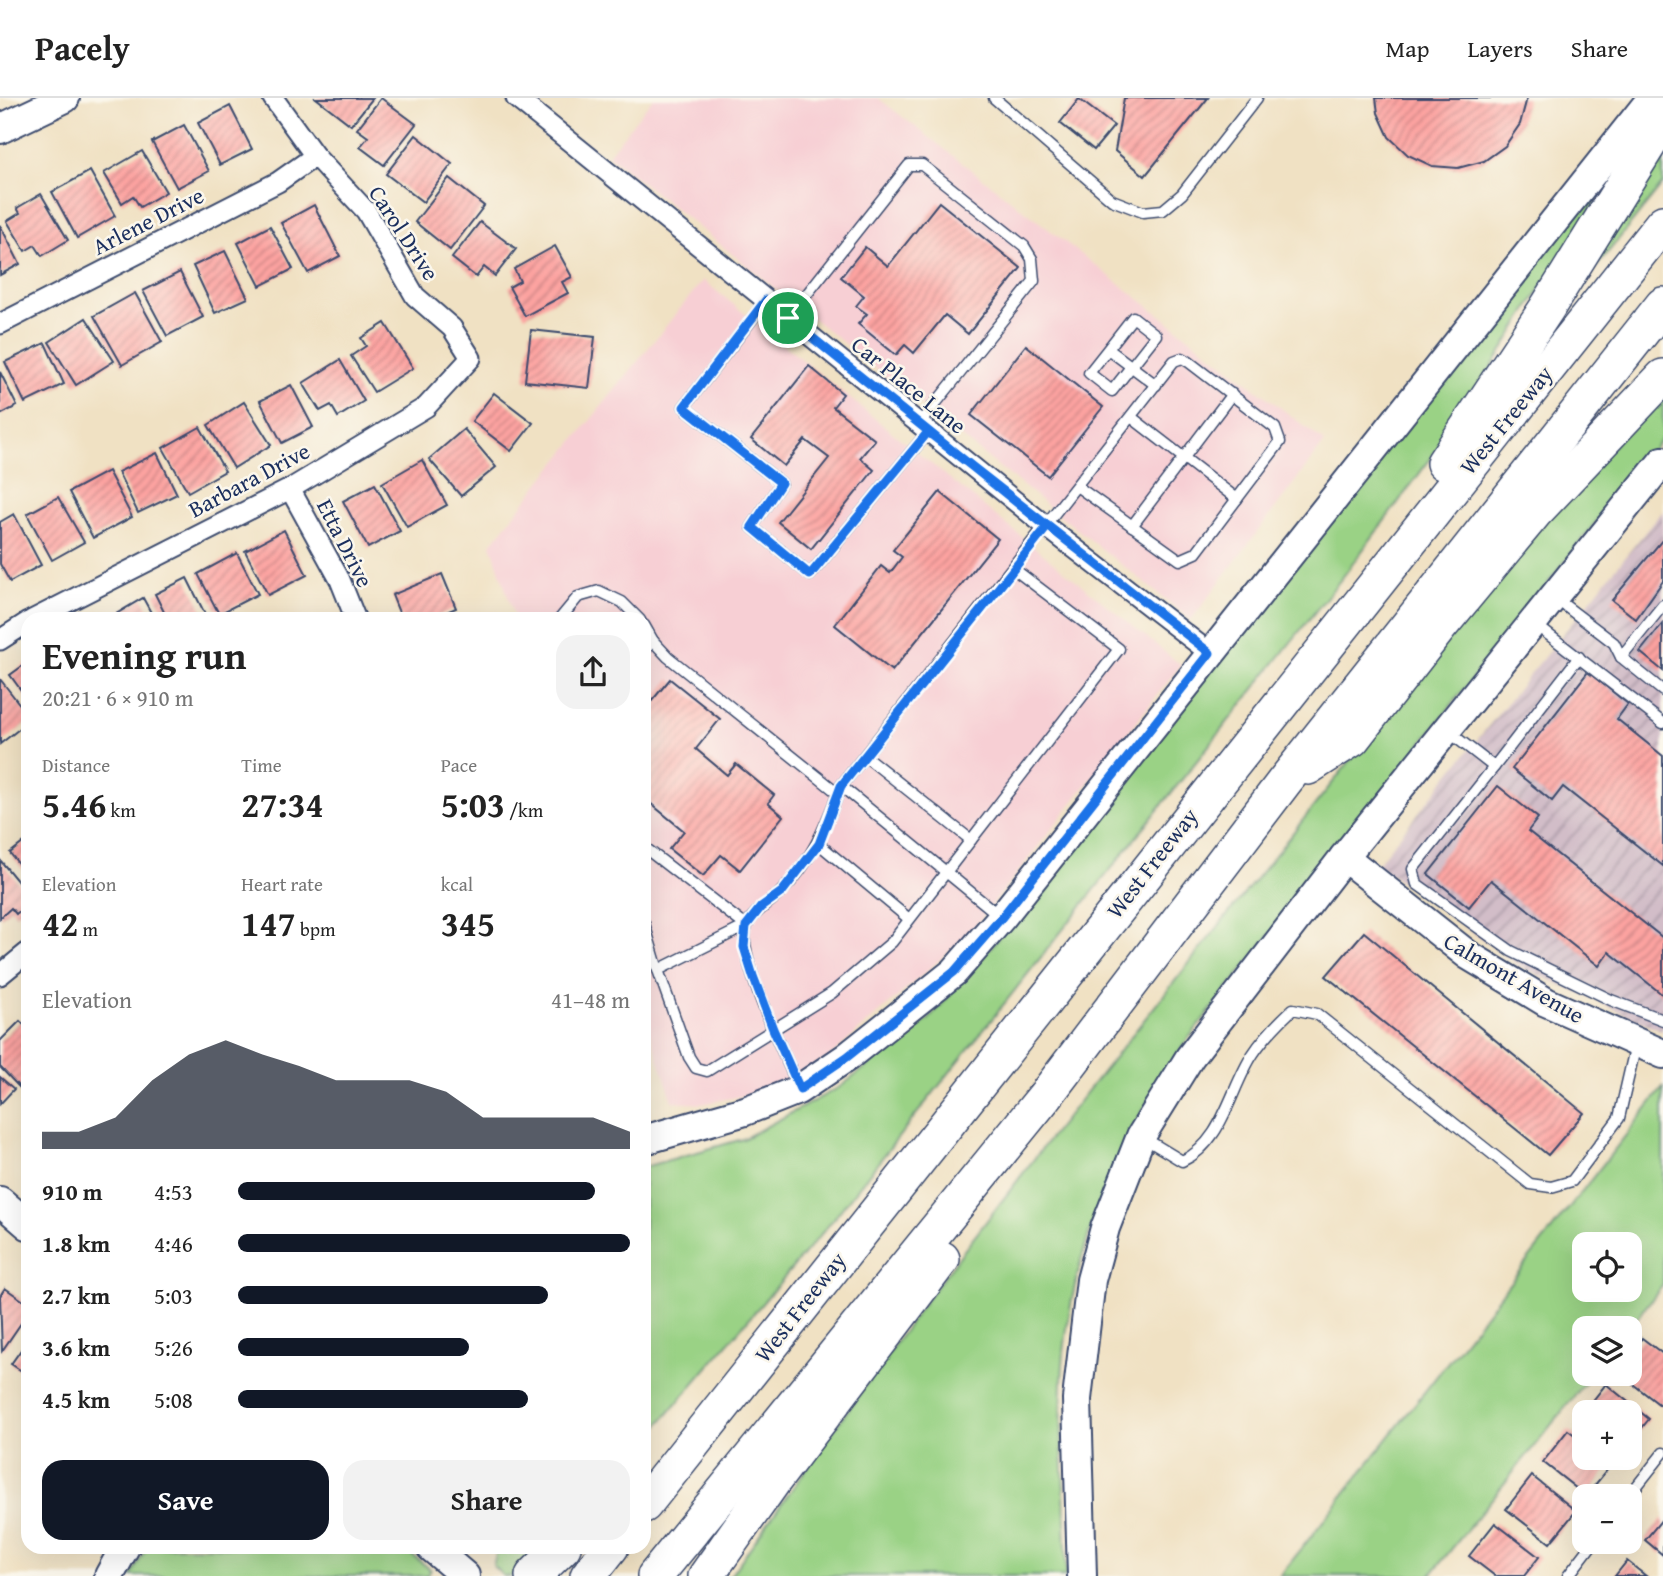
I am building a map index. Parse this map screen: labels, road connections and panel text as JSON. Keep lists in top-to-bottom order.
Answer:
{
  "streets": {
    "highway": ["West Freeway"],
    "main road": ["Calmont Avenue"],
    "street": [
      "Arlene Drive",
      "Carol Drive",
      "Car Place Lane",
      "Barbara Drive",
      "Etta Drive"
    ]
  },
  "crossings": [
    ["Arlene Drive", "Carol Drive"],
    ["Carol Drive", "Barbara Drive"],
    ["Barbara Drive", "Etta Drive"]
  ],
  "page": {
    "header": "Pacely",
    "nav": ["Map", "Layers", "Share"],
    "heading": ["Evening run", "20:21 · 6 × 910 m"],
    "stats": [
      ["Distance", "5.46 km"],
      ["Time", "27:34"],
      ["Pace", "5:03 /km"],
      ["Elevation", "42 m"],
      ["Heart rate", "147 bpm"],
      ["kcal", "345"]
    ],
    "chart": ["Elevation", "41–48 m"],
    "list": [
      {
        "name": "910 m",
        "note": "4:53"
      },
      {
        "name": "1.8 km",
        "note": "4:46"
      },
      {
        "name": "2.7 km",
        "note": "5:03"
      },
      {
        "name": "3.6 km",
        "note": "5:26"
      },
      {
        "name": "4.5 km",
        "note": "5:08"
      }
    ],
    "map_buttons": ["+", "−"],
    "buttons": ["Save", "Share"]
  }
}
